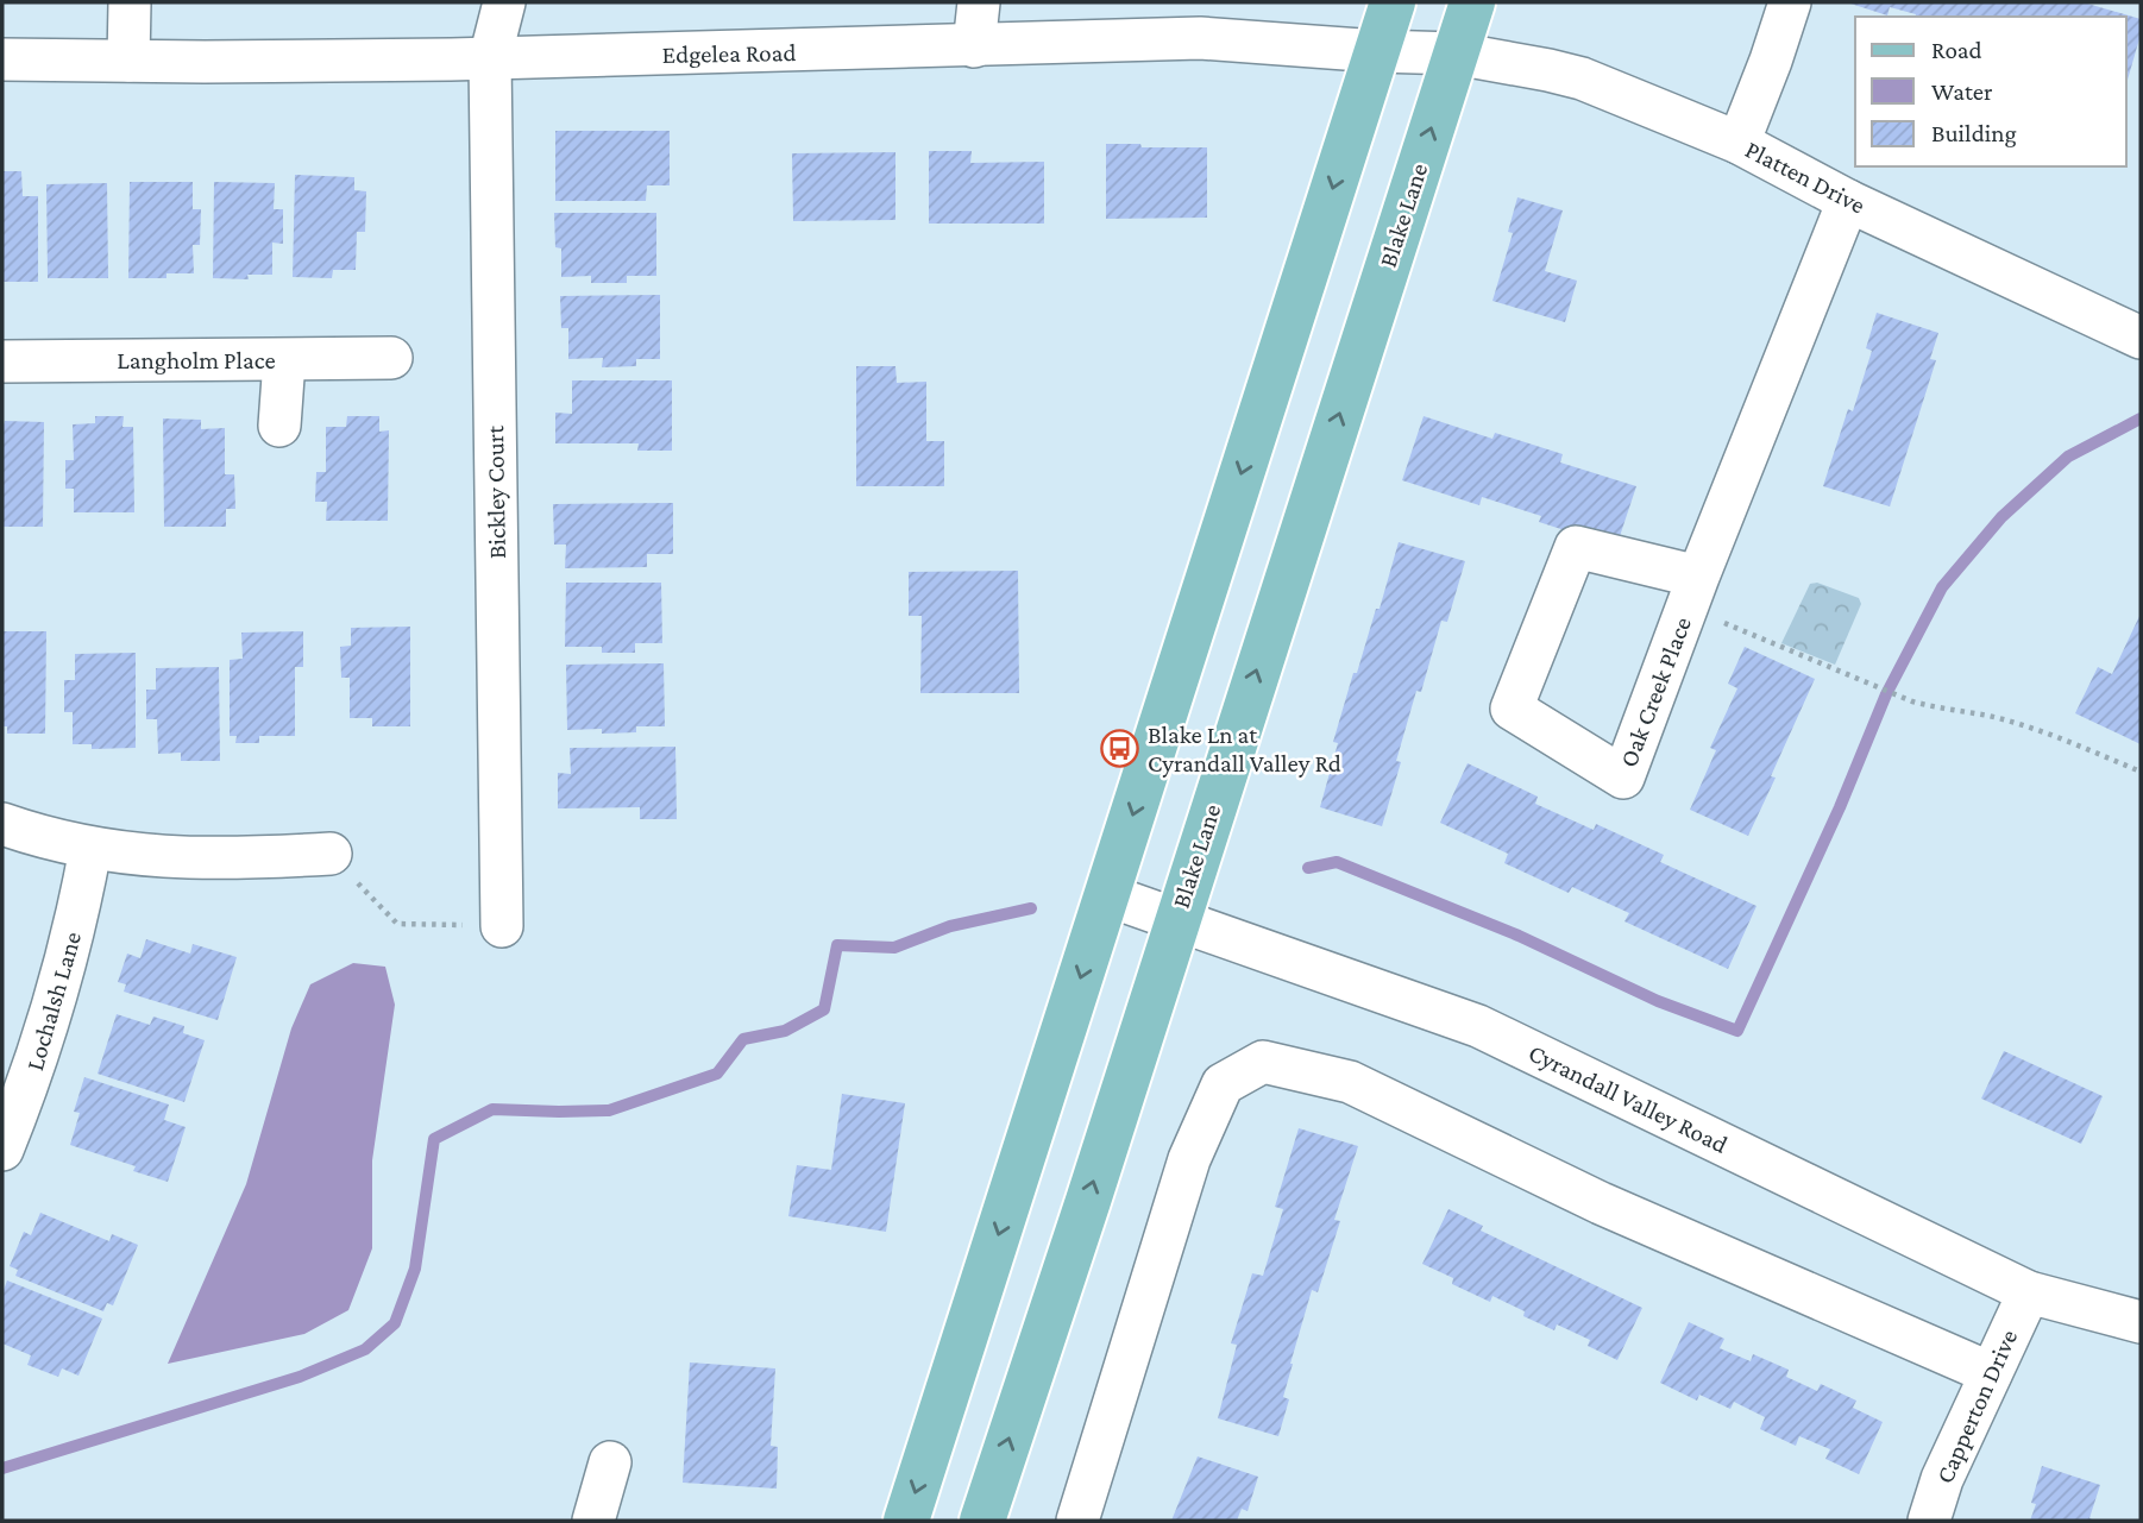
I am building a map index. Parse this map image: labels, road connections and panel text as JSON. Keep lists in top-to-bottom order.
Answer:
{
  "streets": {
    "main road": ["Blake Lane"],
    "street": [
      "Edgelea Road",
      "Platten Drive",
      "Langholm Place",
      "Bickley Court",
      "Oak Creek Place",
      "Lochalsh Lane",
      "Cyrandall Valley Road",
      "Capperton Drive"
    ]
  },
  "crossings": [
    ["Edgelea Road", "Platten Drive"],
    ["Edgelea Road", "Blake Lane"],
    ["Edgelea Road", "Bickley Court"],
    ["Platten Drive", "Blake Lane"],
    ["Platten Drive", "Oak Creek Place"],
    ["Blake Lane", "Cyrandall Valley Road"],
    ["Cyrandall Valley Road", "Capperton Drive"]
  ],
  "places": {
    "bus stop": ["Blake Ln at Cyrandall Valley Rd"]
  },
  "legend": ["Road", "Water", "Building"]
}
